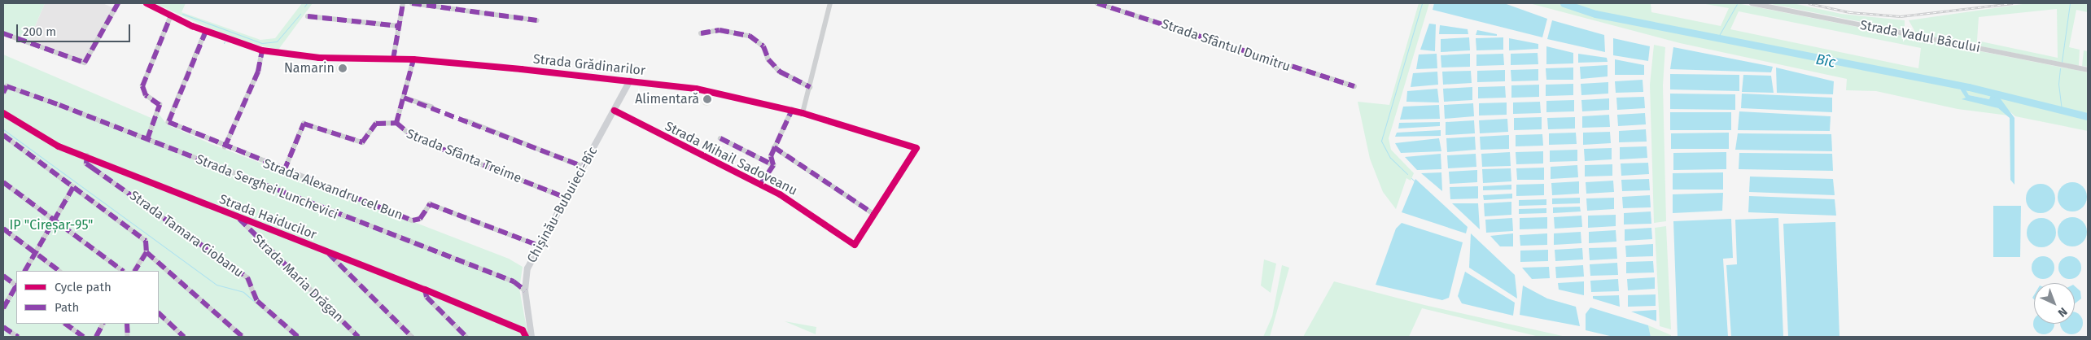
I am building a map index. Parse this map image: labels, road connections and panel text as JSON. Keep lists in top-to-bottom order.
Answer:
{
  "streets": {
    "street": [
      "Strada Vadul Bâcului",
      "Strada Sfântul Dumitru",
      "Strada Grădinarilor",
      "Strada Sfânta Treime",
      "Strada Mihail Sadoveanu",
      "Strada Serghei Lunchevici",
      "Strada Alexandru cel Bun",
      "Chișinău-Bubuieci-Bîc",
      "Strada Haiducilor",
      "Strada Tamara Ciobanu",
      "Strada Maria Drăgan"
    ]
  },
  "crossings": [
    ["Strada Grădinarilor", "Strada Mihail Sadoveanu"],
    ["Strada Grădinarilor", "Strada Alexandru cel Bun"],
    ["Strada Grădinarilor", "Chișinău-Bubuieci-Bîc"],
    ["Strada Sfânta Treime", "Strada Alexandru cel Bun"],
    ["Strada Sfânta Treime", "Chișinău-Bubuieci-Bîc"],
    ["Strada Mihail Sadoveanu", "Chișinău-Bubuieci-Bîc"],
    ["Strada Serghei Lunchevici", "Chișinău-Bubuieci-Bîc"],
    ["Strada Alexandru cel Bun", "Chișinău-Bubuieci-Bîc"],
    ["Strada Haiducilor", "Strada Tamara Ciobanu"],
    ["Strada Haiducilor", "Strada Maria Drăgan"]
  ],
  "water": ["Bîc"],
  "parks": ["IP \"Cireșar-95\""],
  "places": ["Namarin", "Alimentară"],
  "legend": ["Cycle path", "Path"],
  "scale_bar": "200 m",
  "north": "bottom right"
}
